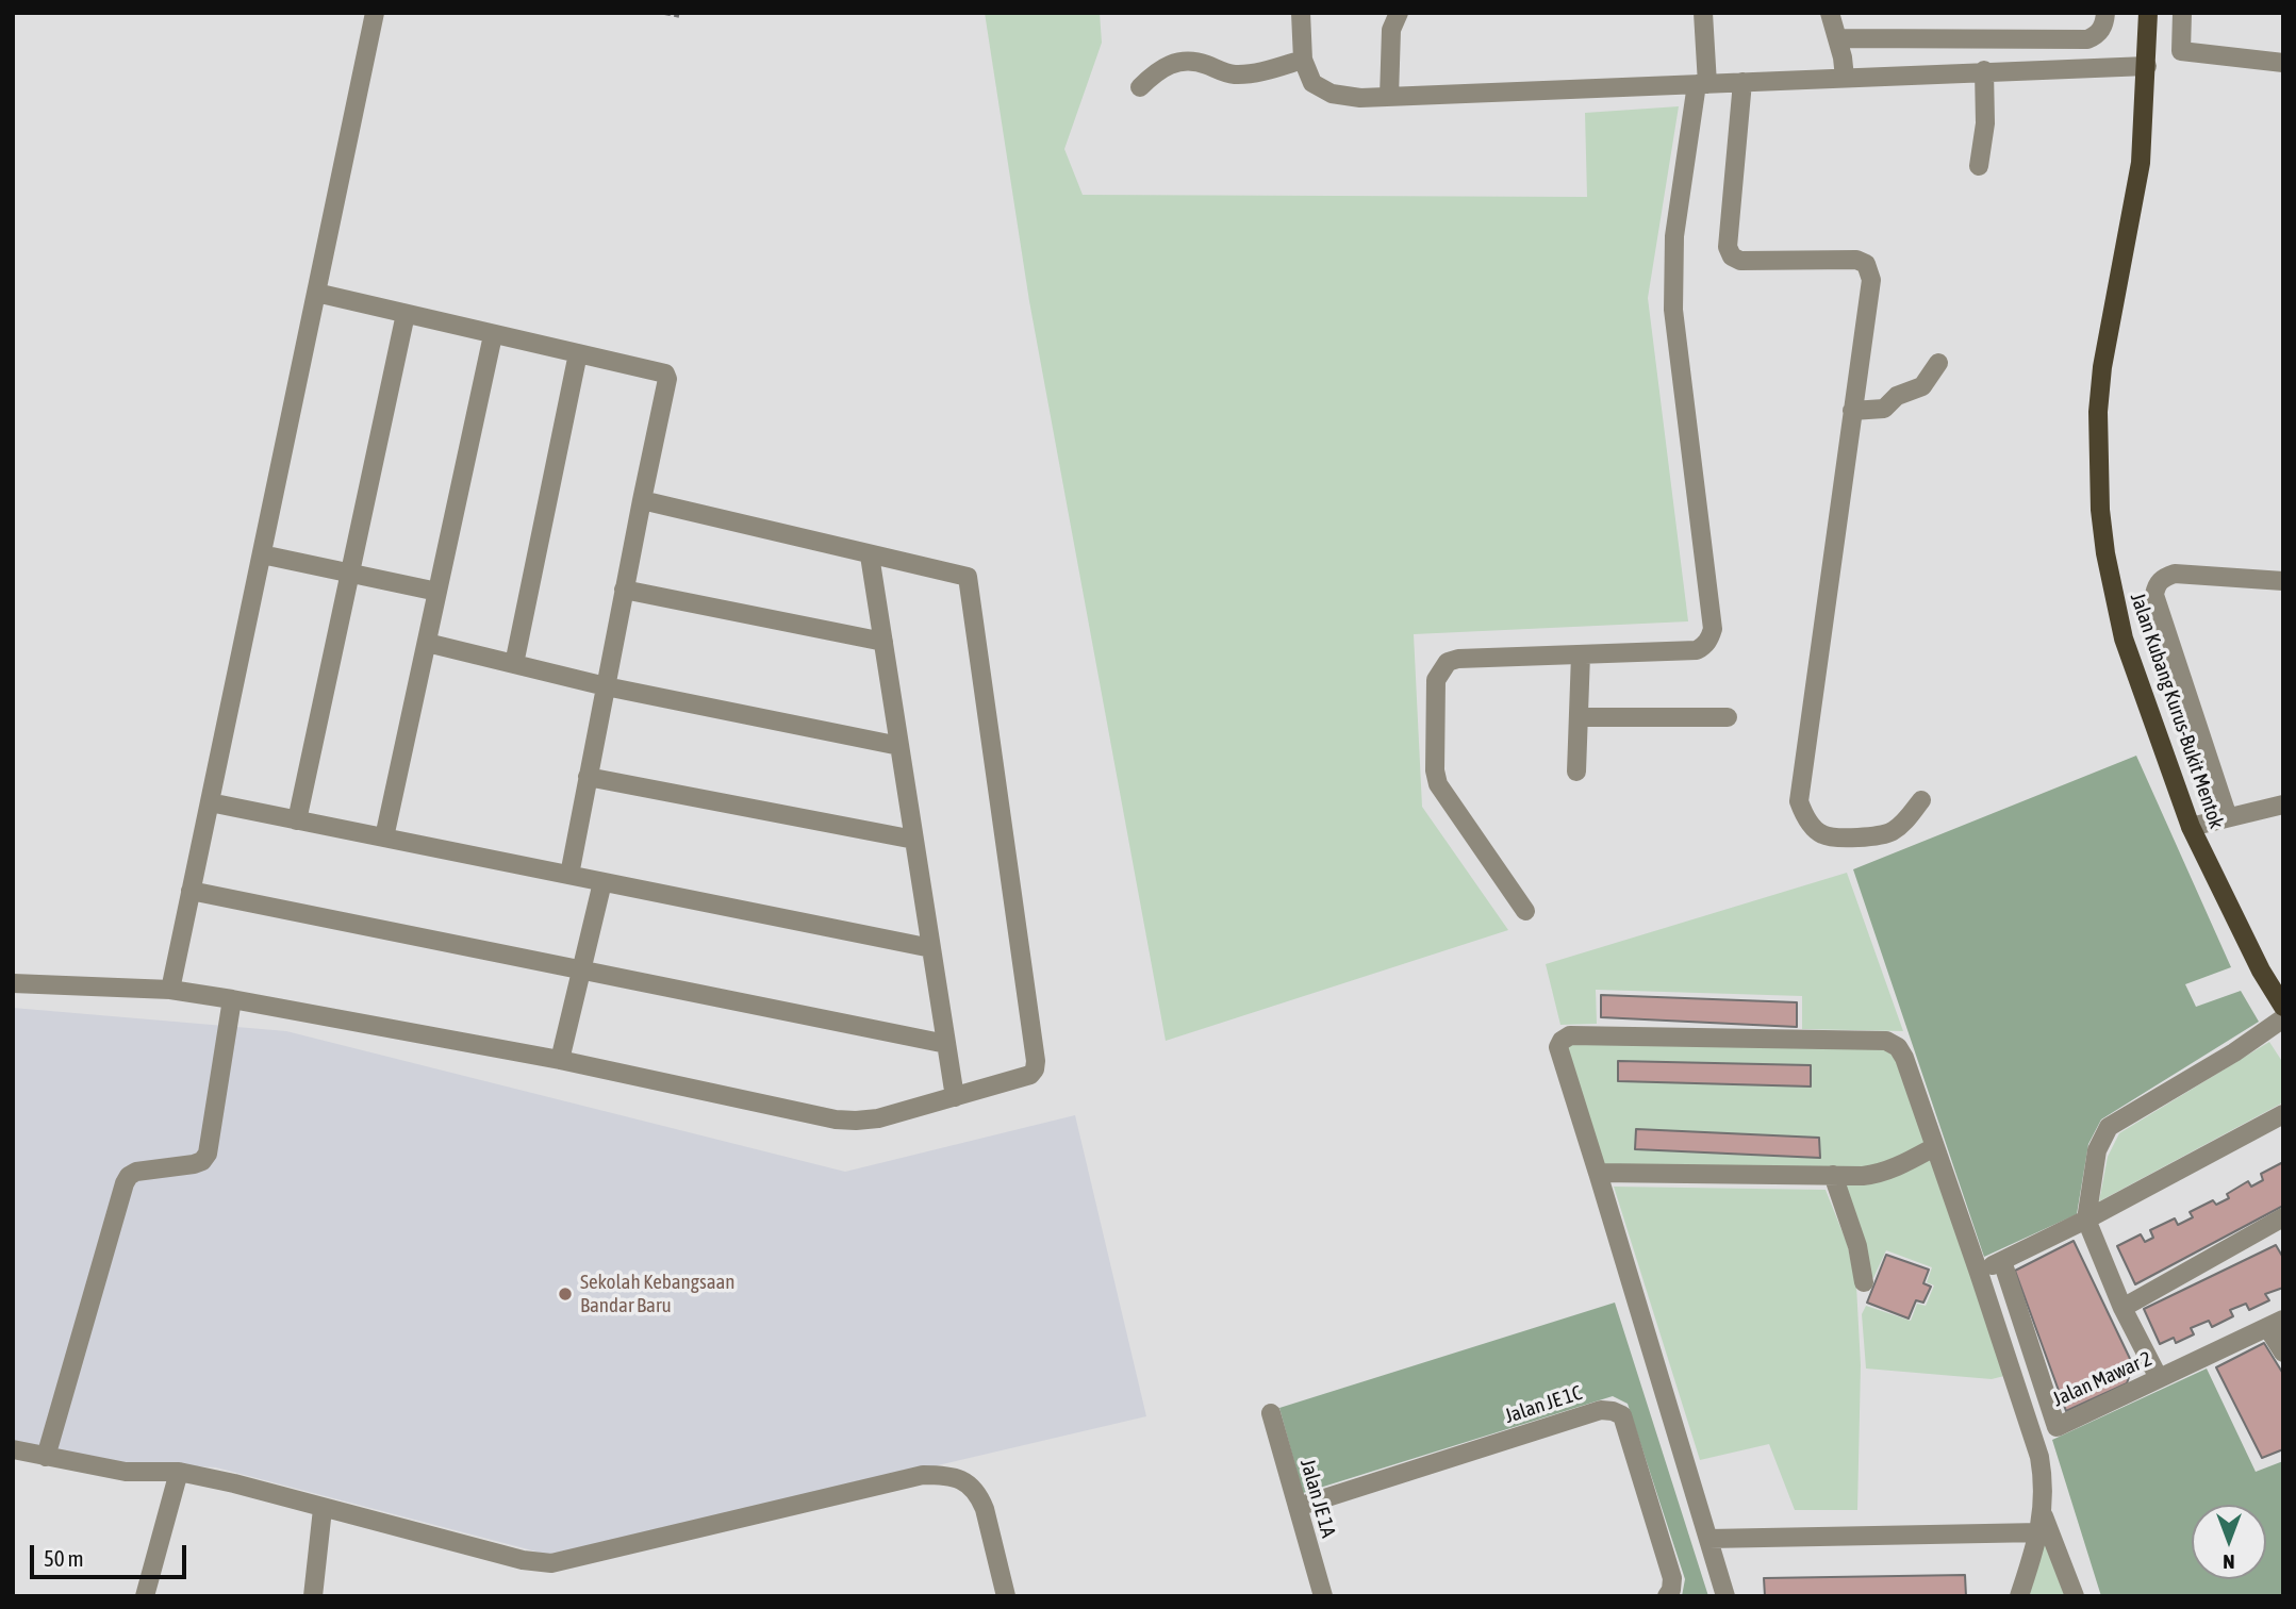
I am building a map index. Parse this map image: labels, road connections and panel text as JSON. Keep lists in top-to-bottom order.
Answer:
{
  "streets": {
    "main road": ["Jalan Kubang Kurus-Bukit Mentok"],
    "street": ["Jalan Mawar 2", "Jalan JE 1C", "Jalan JE 1A"]
  },
  "crossings": [
    ["Jalan JE 1C", "Jalan JE 1A"]
  ],
  "places": ["Sekolah Kebangsaan Bandar Baru"],
  "scale_bar": "50 m",
  "north": "bottom"
}
